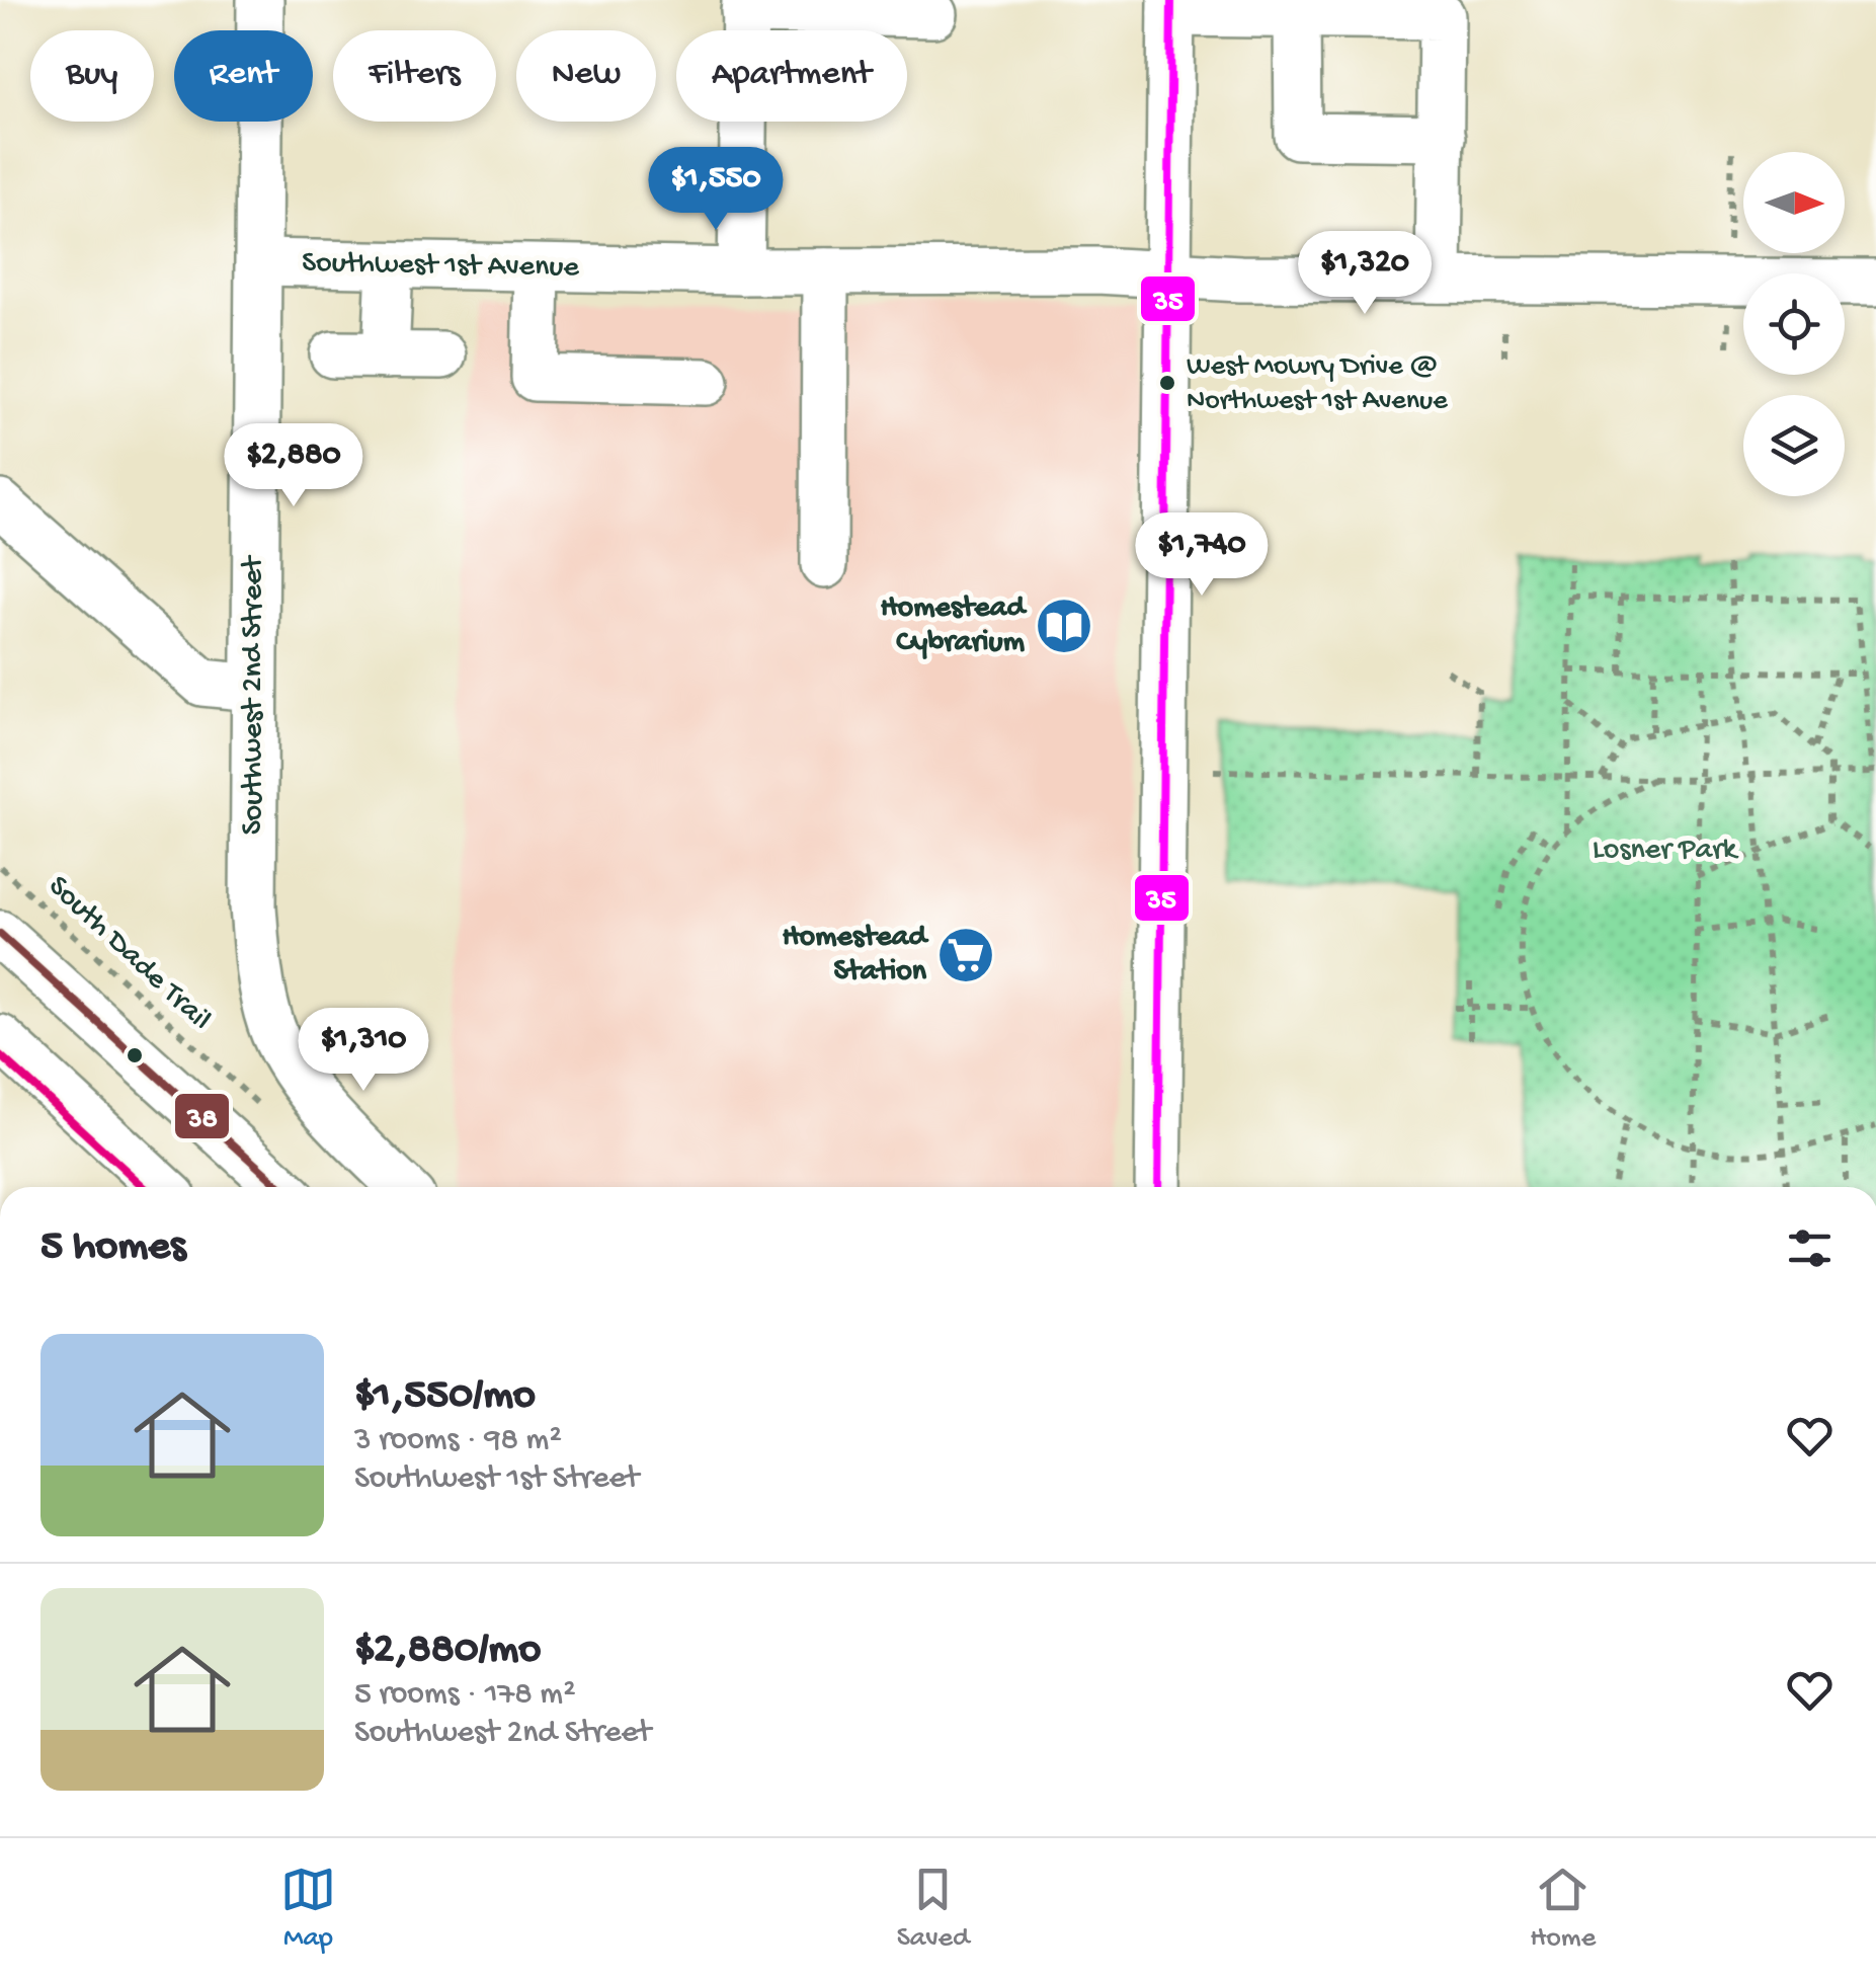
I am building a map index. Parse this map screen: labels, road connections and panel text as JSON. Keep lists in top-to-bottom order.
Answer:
{
  "streets": {
    "street": ["Southwest 1st Avenue", "Southwest 2nd Street"],
    "path": ["South Dade Trail"]
  },
  "crossings": [
    ["Southwest 1st Avenue", "Southwest 2nd Street"]
  ],
  "parks": ["Losner Park"],
  "places": {
    "other": ["West Mowry Drive @ Northwest 1st Avenue"],
    "library": ["Homestead Cybrarium"],
    "supermarket": ["Homestead Station"]
  },
  "lines": ["transit line 35", "transit line 38"],
  "north": "right",
  "page": {
    "chip": [
      "Buy",
      "Rent",
      "Filters",
      "New",
      "Apartment"
    ],
    "price": [
      "$1,550",
      "$1,320",
      "$2,880",
      "$1,740",
      "$1,310"
    ],
    "heading": "5 homes",
    "list": [
      {
        "name": "$1,550/mo",
        "note": "3 rooms · 98 m² · Southwest 1st Street"
      },
      {
        "name": "$2,880/mo",
        "note": "5 rooms · 178 m² · Southwest 2nd Street"
      }
    ],
    "tabs": ["Map", "Saved", "Home"]
  }
}
